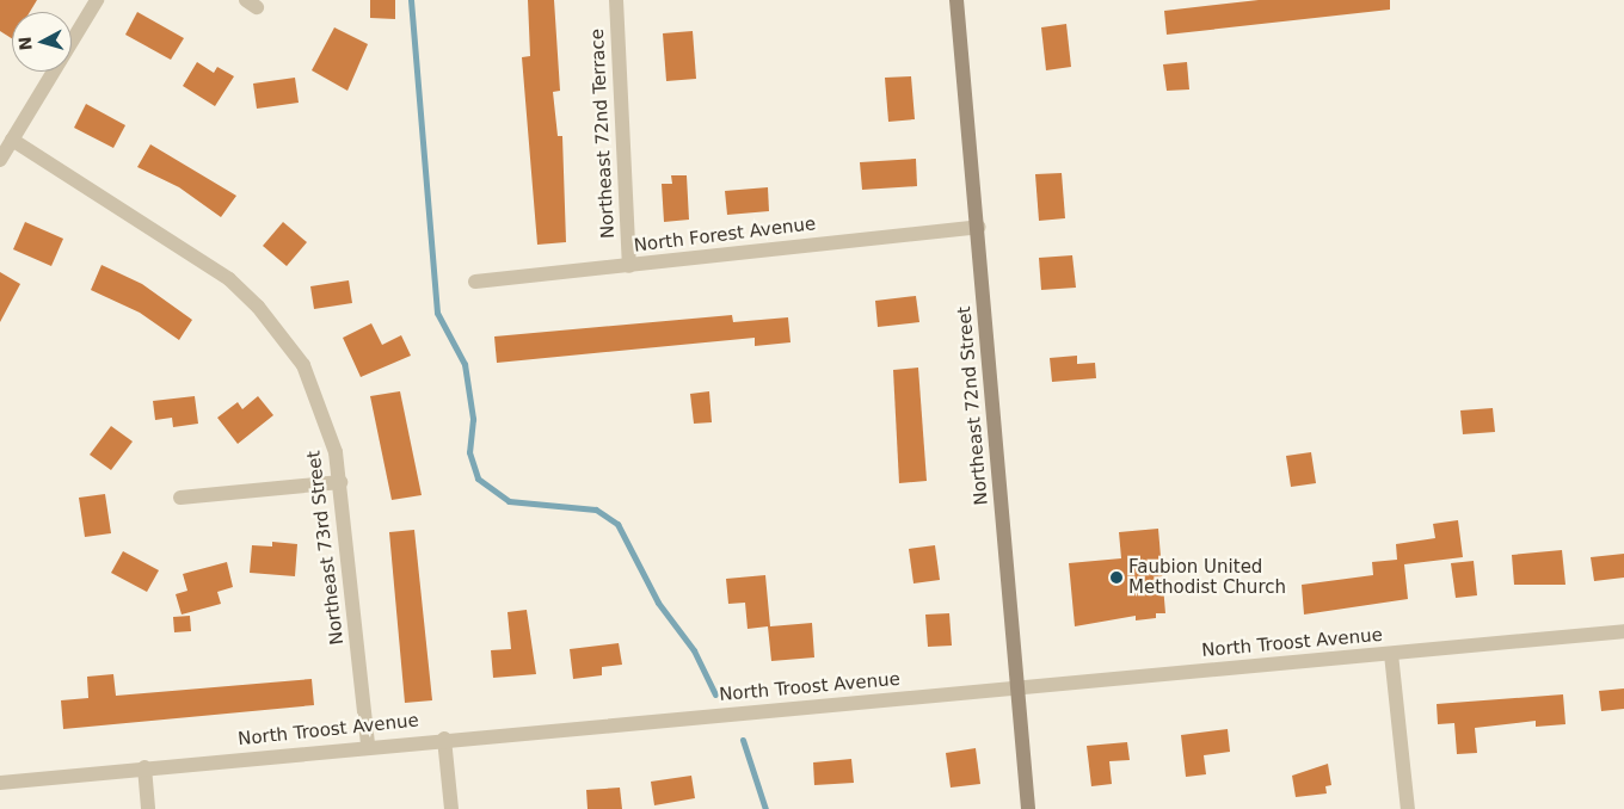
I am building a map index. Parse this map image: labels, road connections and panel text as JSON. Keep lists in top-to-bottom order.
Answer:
{
  "streets": {
    "main road": ["Northeast 72nd Street"],
    "street": [
      "Northeast 72nd Terrace",
      "North Forest Avenue",
      "Northeast 73rd Street",
      "North Troost Avenue"
    ]
  },
  "crossings": [
    ["Northeast 72nd Terrace", "North Forest Avenue"],
    ["North Forest Avenue", "Northeast 72nd Street"],
    ["Northeast 72nd Street", "North Troost Avenue"],
    ["Northeast 73rd Street", "North Troost Avenue"]
  ],
  "places": ["Faubion United Methodist Church"],
  "north": "left"
}
